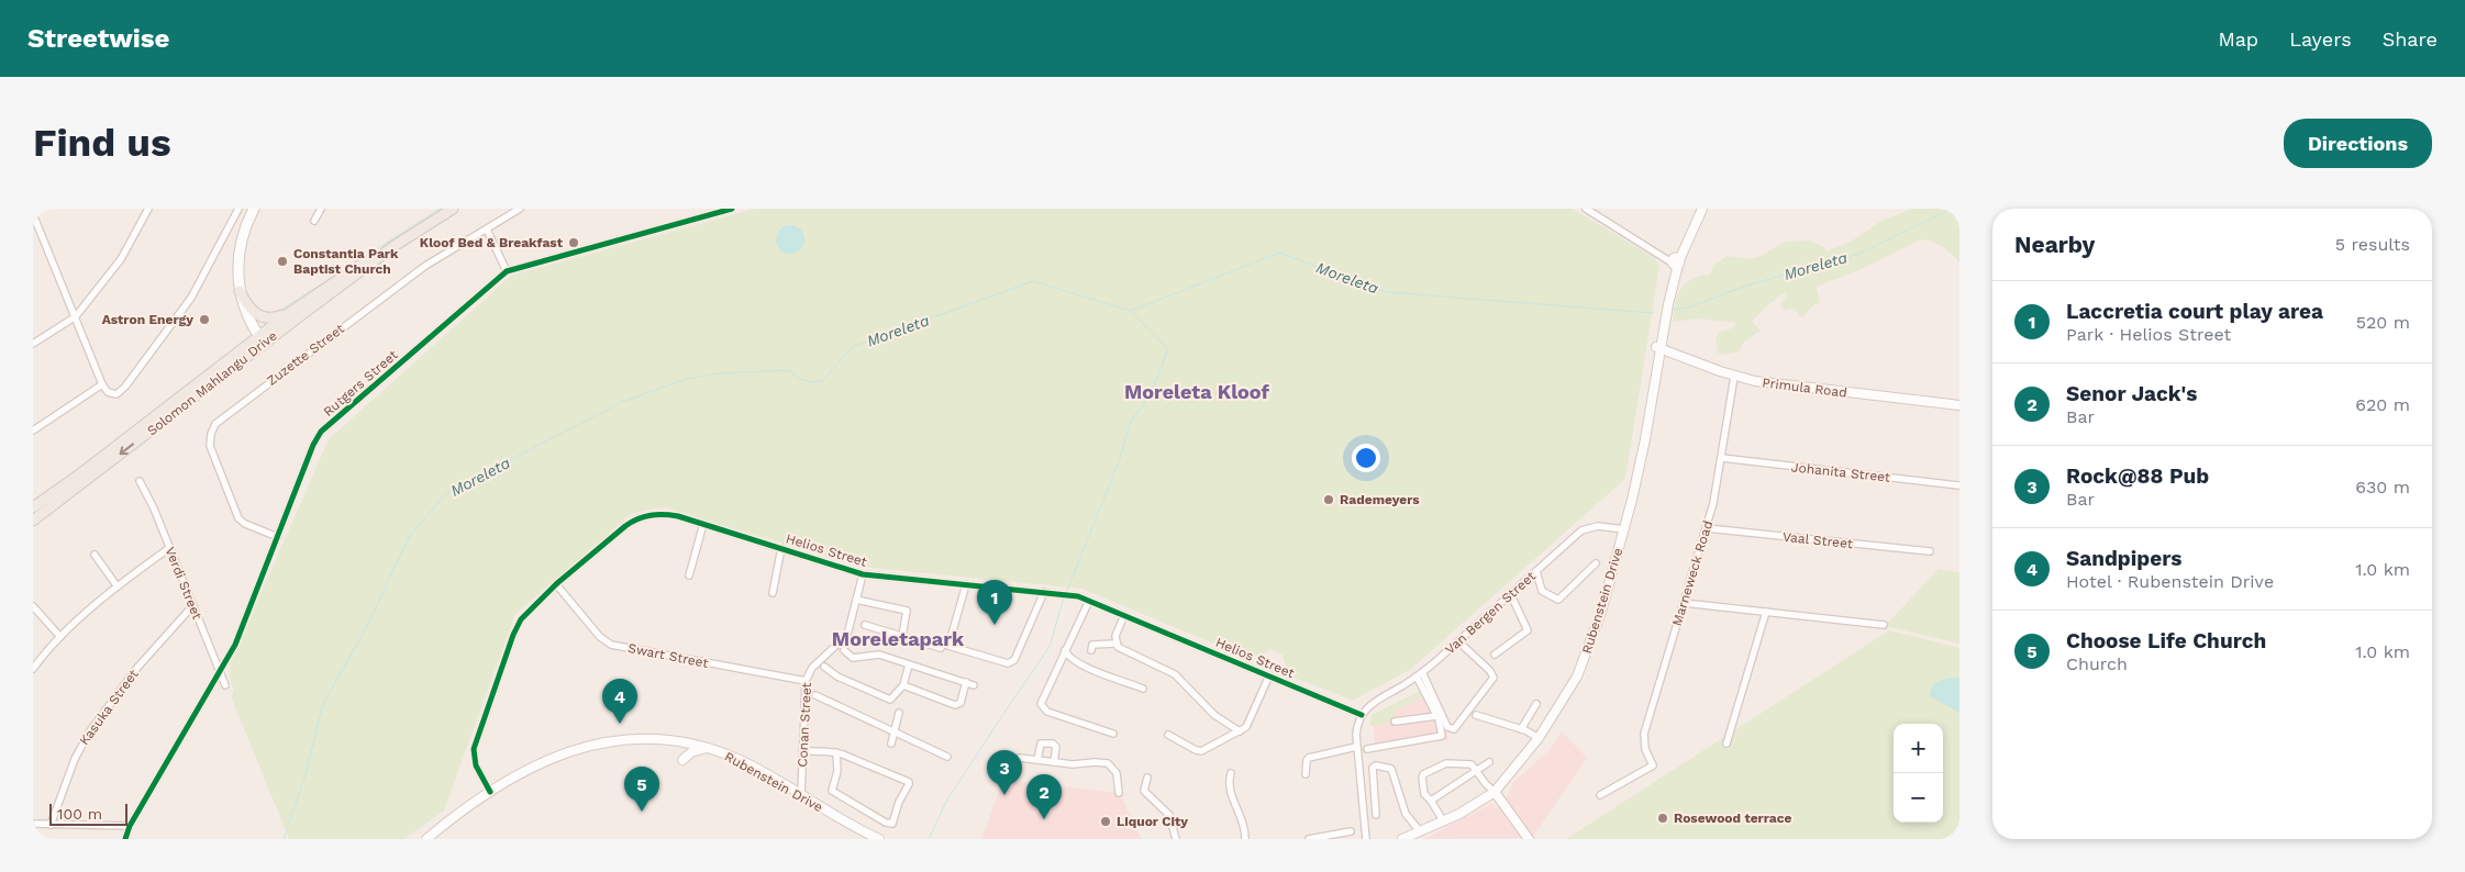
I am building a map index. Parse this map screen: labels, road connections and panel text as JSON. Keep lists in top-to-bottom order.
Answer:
{
  "streets": {
    "main road": ["Solomon Mahlangu Drive"],
    "street": [
      "Zuzette Street",
      "Rutgers Street",
      "Primula Road",
      "Johanita Street",
      "Vaal Street",
      "Helios Street",
      "Marneweck Road",
      "Verdi Street",
      "Rubenstein Drive",
      "Van Bergen Street",
      "Swart Street",
      "Kasuka Street",
      "Conan Street"
    ]
  },
  "crossings": [
    ["Zuzette Street", "Rutgers Street"],
    ["Rutgers Street", "Verdi Street"],
    ["Primula Road", "Marneweck Road"],
    ["Primula Road", "Rubenstein Drive"],
    ["Johanita Street", "Marneweck Road"],
    ["Vaal Street", "Marneweck Road"],
    ["Helios Street", "Rubenstein Drive"],
    ["Helios Street", "Van Bergen Street"],
    ["Helios Street", "Swart Street"],
    ["Helios Street", "Conan Street"],
    ["Verdi Street", "Kasuka Street"],
    ["Rubenstein Drive", "Van Bergen Street"],
    ["Rubenstein Drive", "Conan Street"],
    ["Swart Street", "Conan Street"]
  ],
  "districts": ["Moreleta Kloof", "Moreletapark"],
  "water": ["Moreleta"],
  "places": [
    "Kloof Bed & Breakfast",
    "Constantia Park Baptist Church",
    "Astron Energy",
    "Rademeyers",
    "Rosewood terrace",
    "Liquor City"
  ],
  "scale_bar": "100 m",
  "page": {
    "header": "Streetwise",
    "nav": ["Map", "Layers", "Share"],
    "buttons": "Directions",
    "title": "Find us",
    "heading": ["Nearby", "5 results"],
    "list": [
      {
        "mark": "1",
        "name": "Laccretia court play area",
        "note": "Park · Helios Street",
        "value": "520 m"
      },
      {
        "mark": "2",
        "name": "Senor Jack's",
        "note": "Bar",
        "value": "620 m"
      },
      {
        "mark": "3",
        "name": "Rock@88 Pub",
        "note": "Bar",
        "value": "630 m"
      },
      {
        "mark": "4",
        "name": "Sandpipers",
        "note": "Hotel · Rubenstein Drive",
        "value": "1.0 km"
      },
      {
        "mark": "5",
        "name": "Choose Life Church",
        "note": "Church",
        "value": "1.0 km"
      }
    ],
    "pins": [
      "1",
      "4",
      "3",
      "5",
      "2"
    ],
    "map_buttons": ["+", "−"],
    "scale": "100 m"
  }
}
